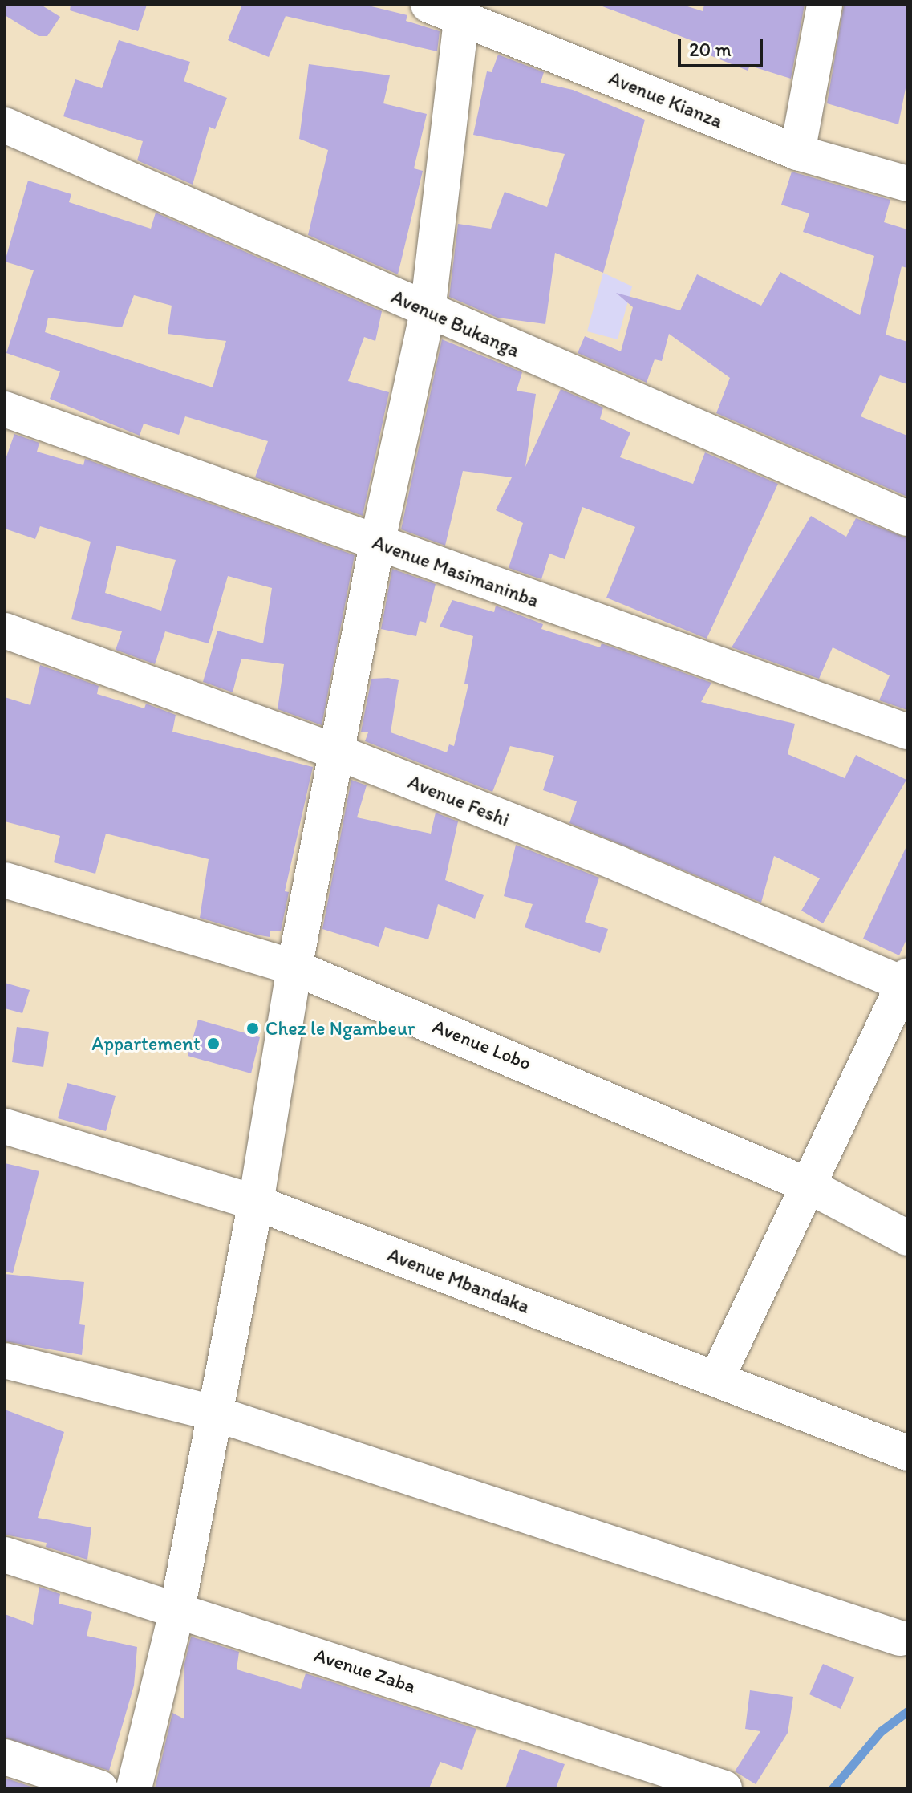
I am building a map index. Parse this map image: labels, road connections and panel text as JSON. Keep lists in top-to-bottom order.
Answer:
{
  "streets": {
    "street": [
      "Avenue Kianza",
      "Avenue Bukanga",
      "Avenue Masimaninba",
      "Avenue Feshi",
      "Avenue Lobo",
      "Avenue Mbandaka",
      "Avenue Zaba"
    ]
  },
  "places": ["Chez le Ngambeur", "Appartement"],
  "scale_bar": "20 m"
}
